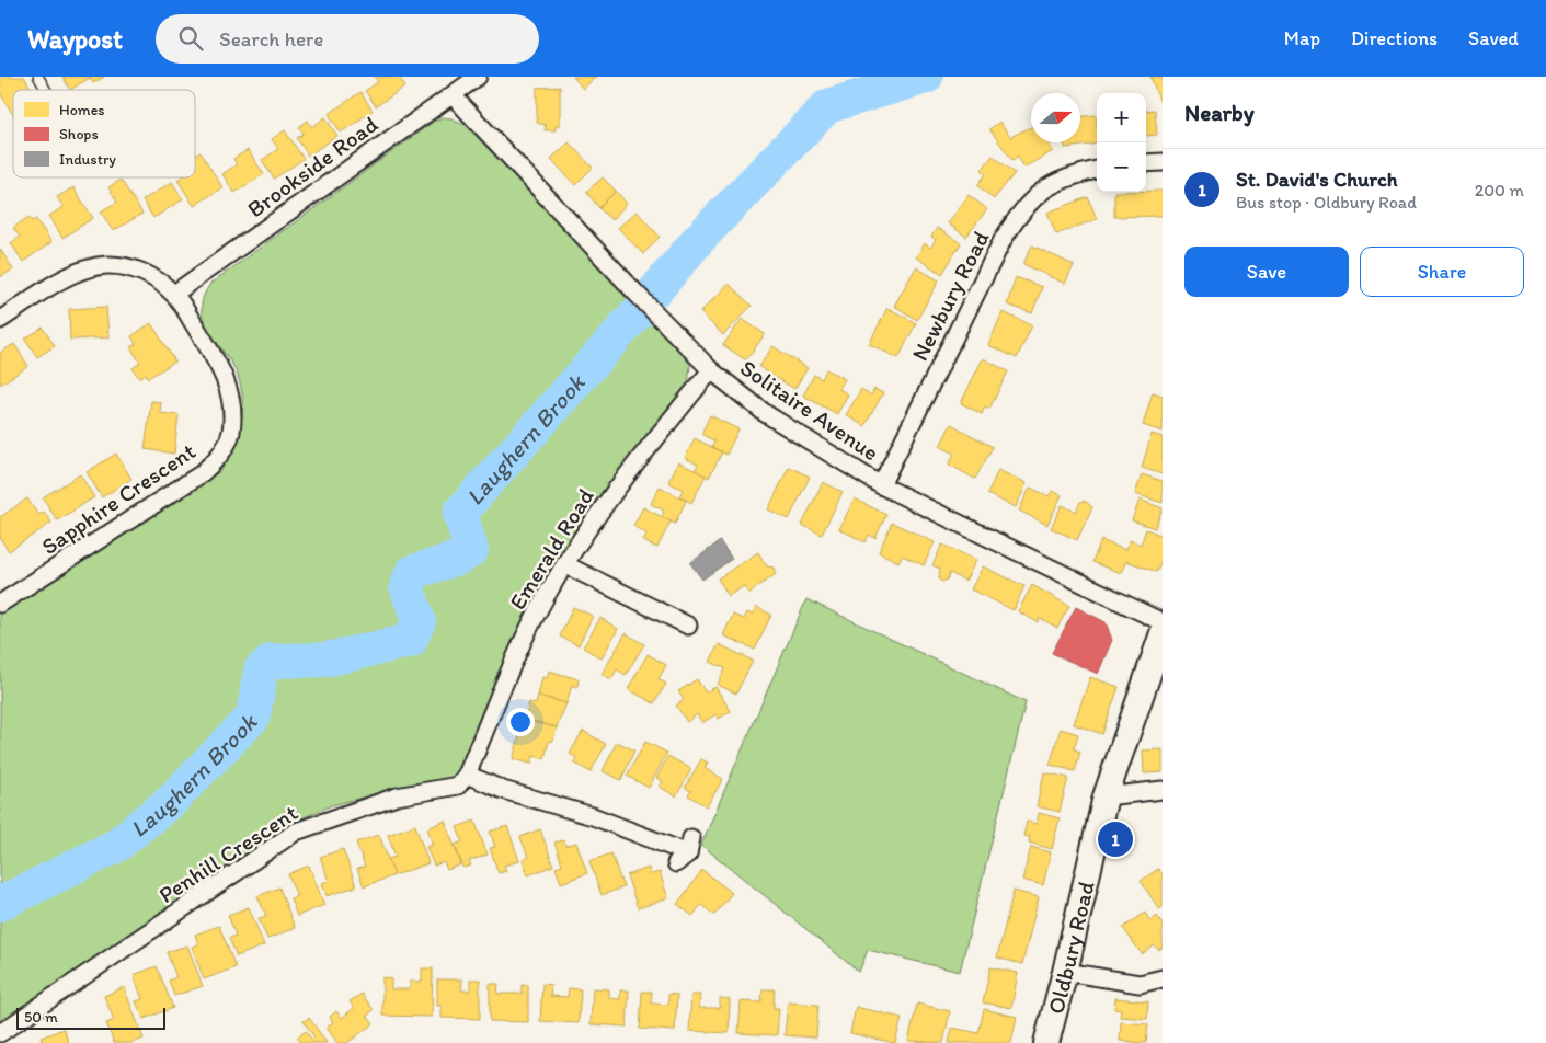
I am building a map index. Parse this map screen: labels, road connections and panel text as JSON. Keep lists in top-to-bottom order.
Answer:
{
  "streets": {
    "street": [
      "Brookside Road",
      "Newbury Road",
      "Solitaire Avenue",
      "Sapphire Crescent",
      "Emerald Road",
      "Penhill Crescent",
      "Oldbury Road"
    ]
  },
  "crossings": [
    ["Brookside Road", "Solitaire Avenue"],
    ["Brookside Road", "Sapphire Crescent"],
    ["Newbury Road", "Solitaire Avenue"],
    ["Solitaire Avenue", "Emerald Road"],
    ["Emerald Road", "Penhill Crescent"]
  ],
  "water": ["Laughern Brook"],
  "legend": ["Homes", "Shops", "Industry"],
  "scale_bar": "50 m",
  "north": "right",
  "page": {
    "header": "Waypost",
    "search": "Search here",
    "nav": ["Map", "Directions", "Saved"],
    "heading": "Nearby",
    "map_buttons": ["+", "−"],
    "list": [
      {
        "mark": "1",
        "name": "St. David's Church",
        "note": "Bus stop · Oldbury Road",
        "value": "200 m"
      }
    ],
    "buttons": ["Save", "Share"],
    "pins": "1",
    "scale": "50 m"
  }
}
